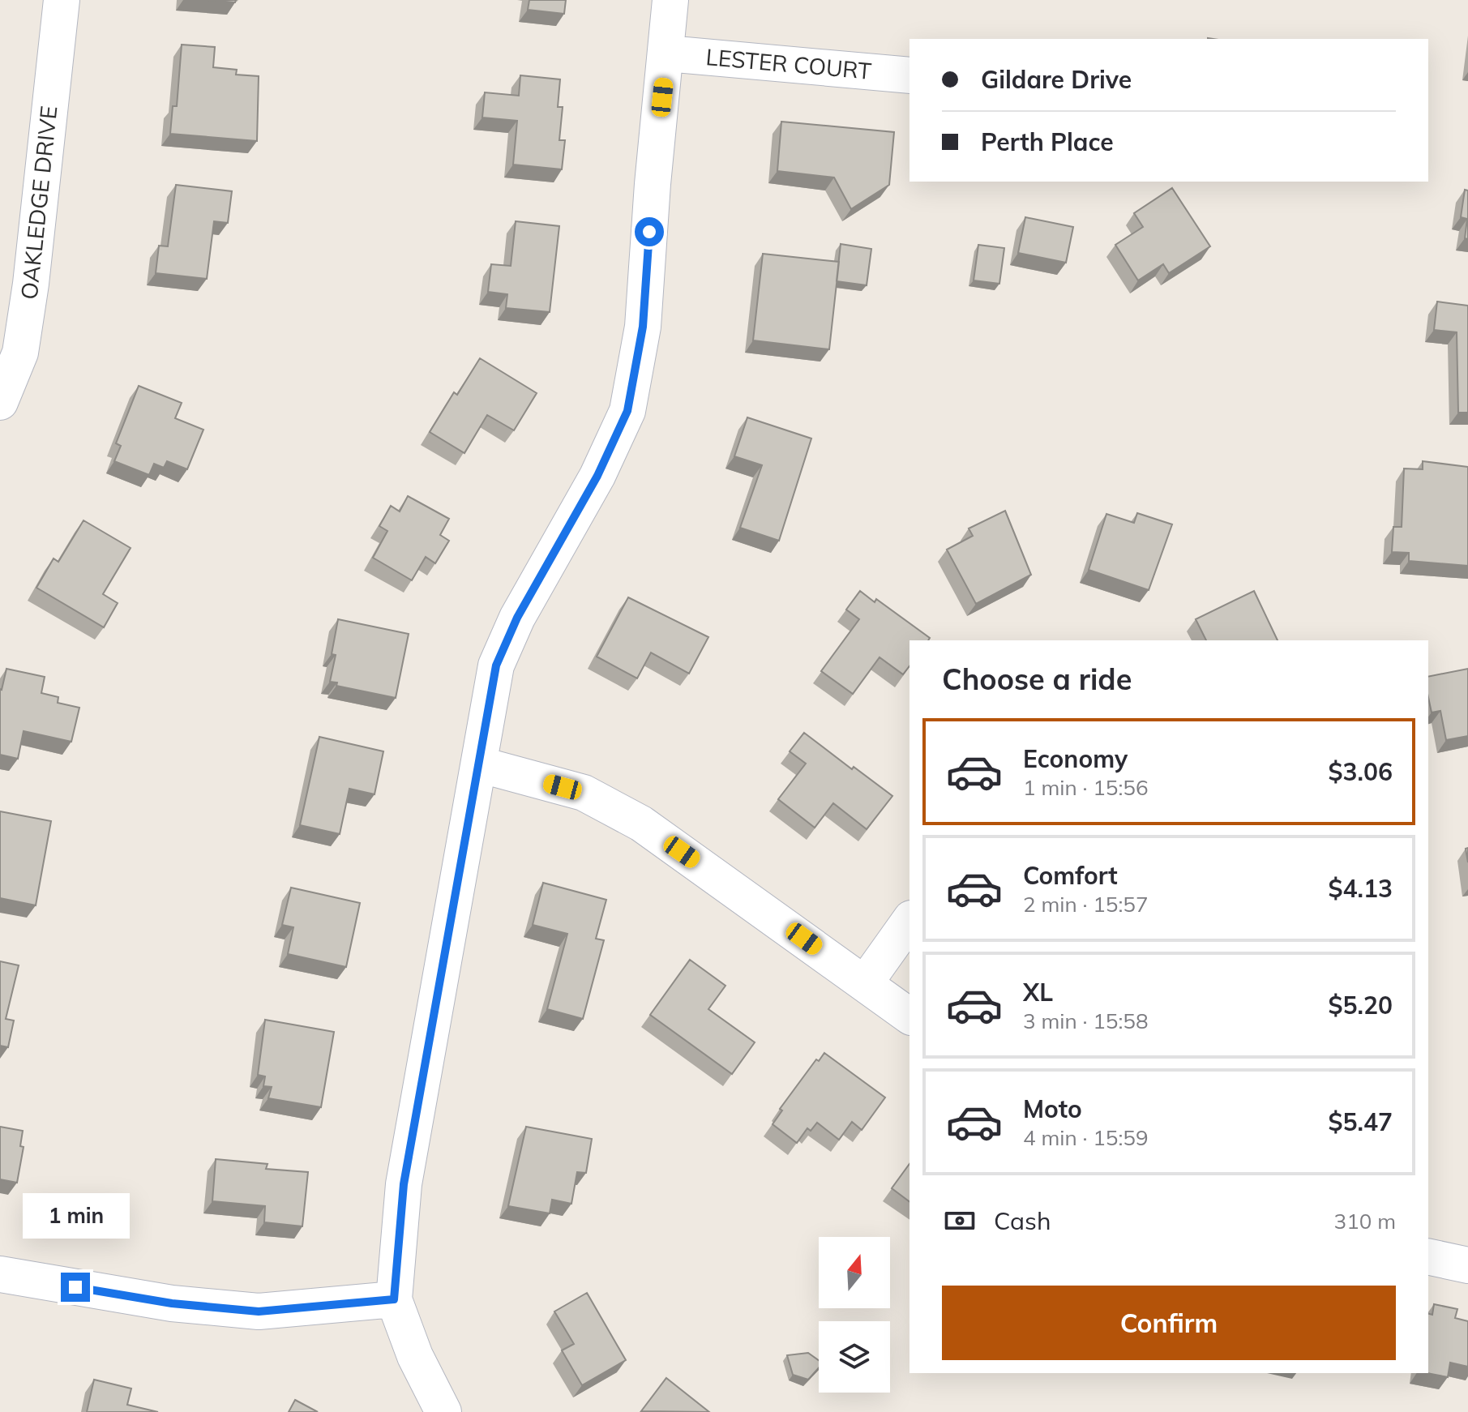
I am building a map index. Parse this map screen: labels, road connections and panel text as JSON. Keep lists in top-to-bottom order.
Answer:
{
  "streets": {
    "street": ["LESTER COURT", "OAKLEDGE DRIVE"]
  },
  "north": "top",
  "page": {
    "banner": ["Gildare Drive", "Perth Place"],
    "heading": "Choose a ride",
    "list": [
      {
        "name": "Economy",
        "note": "1 min · 15:56",
        "value": "$3.06"
      },
      {
        "name": "Comfort",
        "note": "2 min · 15:57",
        "value": "$4.13"
      },
      {
        "name": "XL",
        "note": "3 min · 15:58",
        "value": "$5.20"
      },
      {
        "name": "Moto",
        "note": "4 min · 15:59",
        "value": "$5.47"
      }
    ],
    "pay": ["Cash", "310 m"],
    "bubble": "1 min",
    "buttons": "Confirm"
  }
}
